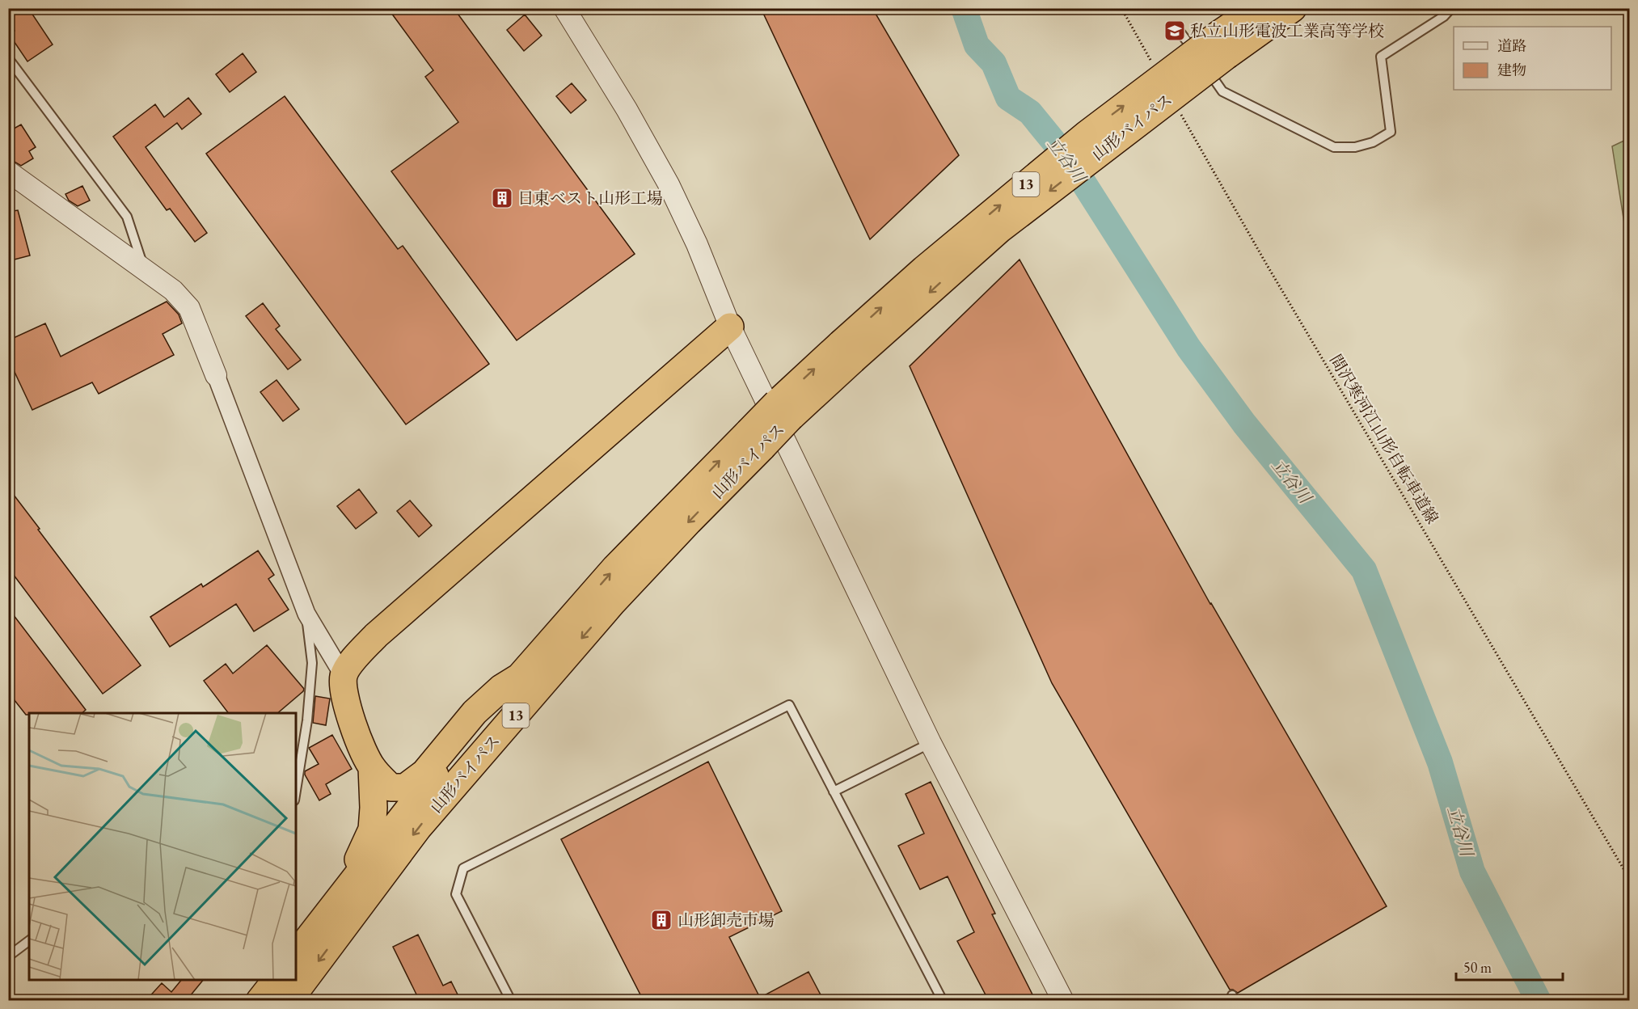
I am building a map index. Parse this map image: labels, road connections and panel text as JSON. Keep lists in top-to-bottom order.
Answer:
{
  "streets": {
    "highway": ["山形バイパス", "13"],
    "path": ["間沢寒河江山形自転車道線"]
  },
  "water": ["立谷川"],
  "places": {
    "school or university": ["私立山形電波工業高等学校"],
    "building": ["日東ベスト山形工場", "山形卸売市場"]
  },
  "legend": ["道路", "建物"],
  "scale_bar": "50 m"
}
